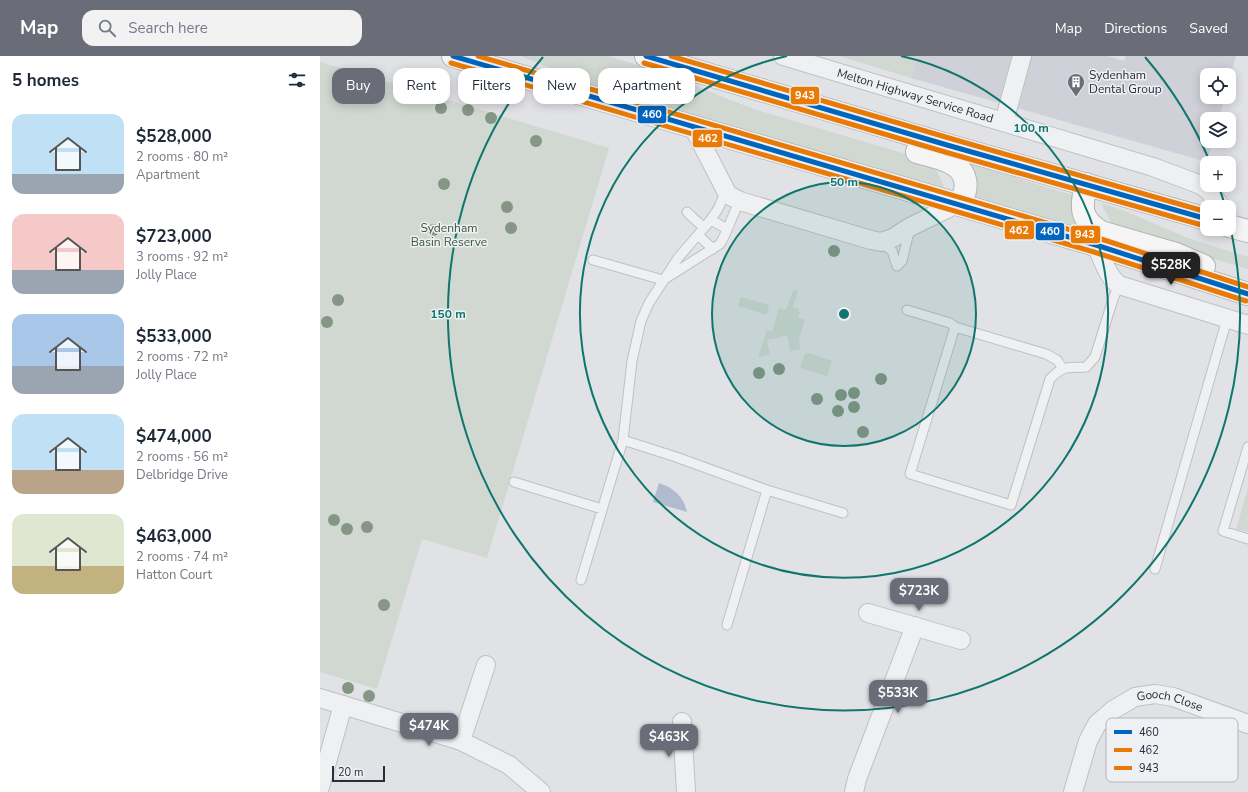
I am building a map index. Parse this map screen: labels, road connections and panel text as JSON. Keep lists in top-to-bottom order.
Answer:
{
  "streets": {
    "street": ["Melton Highway Service Road", "Gooch Close"]
  },
  "parks": ["Sydenham Basin Reserve"],
  "places": {
    "building": ["Sydenham Dental Group"]
  },
  "lines": ["transit line 460", "transit line 943", "transit line 462"],
  "legend": ["460", "462", "943"],
  "scale_bar": "20 m",
  "page": {
    "header": "Map",
    "search": "Search here",
    "nav": ["Map", "Directions", "Saved"],
    "heading": "5 homes",
    "map_buttons": ["+", "−"],
    "chip": [
      "Buy",
      "Rent",
      "Filters",
      "New",
      "Apartment"
    ],
    "list": [
      {
        "name": "$528,000",
        "note": "2 rooms · 80 m² · Apartment"
      },
      {
        "name": "$723,000",
        "note": "3 rooms · 92 m² · Jolly Place"
      },
      {
        "name": "$533,000",
        "note": "2 rooms · 72 m² · Jolly Place"
      },
      {
        "name": "$474,000",
        "note": "2 rooms · 56 m² · Delbridge Drive"
      },
      {
        "name": "$463,000",
        "note": "2 rooms · 74 m² · Hatton Court"
      }
    ],
    "price": [
      "$528K",
      "$723K",
      "$533K",
      "$474K",
      "$463K"
    ],
    "scale": "20 m"
  },
  "rings": ["100 m", "50 m", "150 m"]
}
